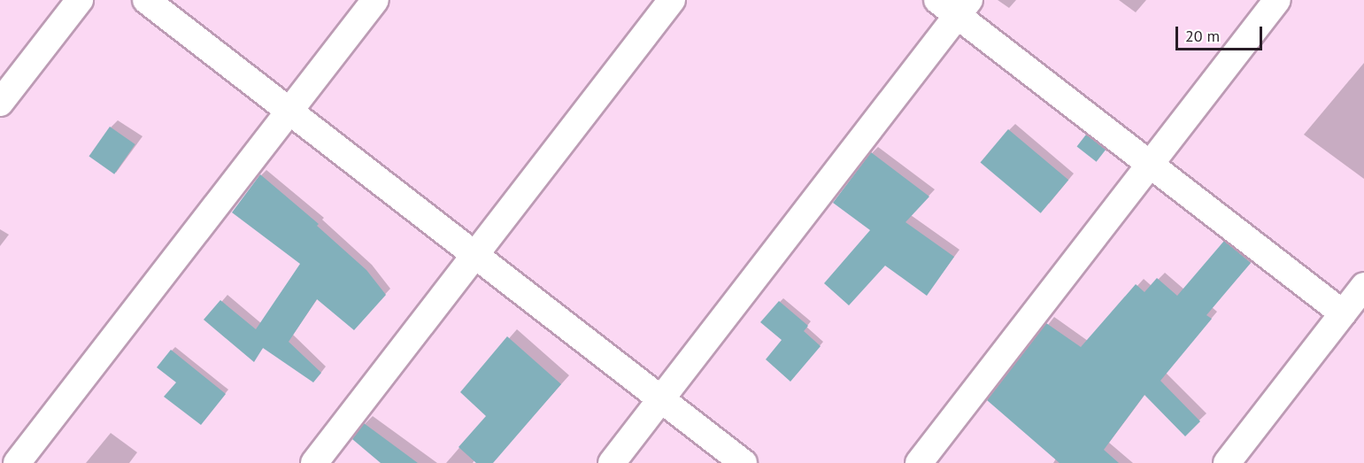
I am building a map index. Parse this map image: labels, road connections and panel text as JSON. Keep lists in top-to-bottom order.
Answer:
{
  "scale_bar": "20 m"
}
